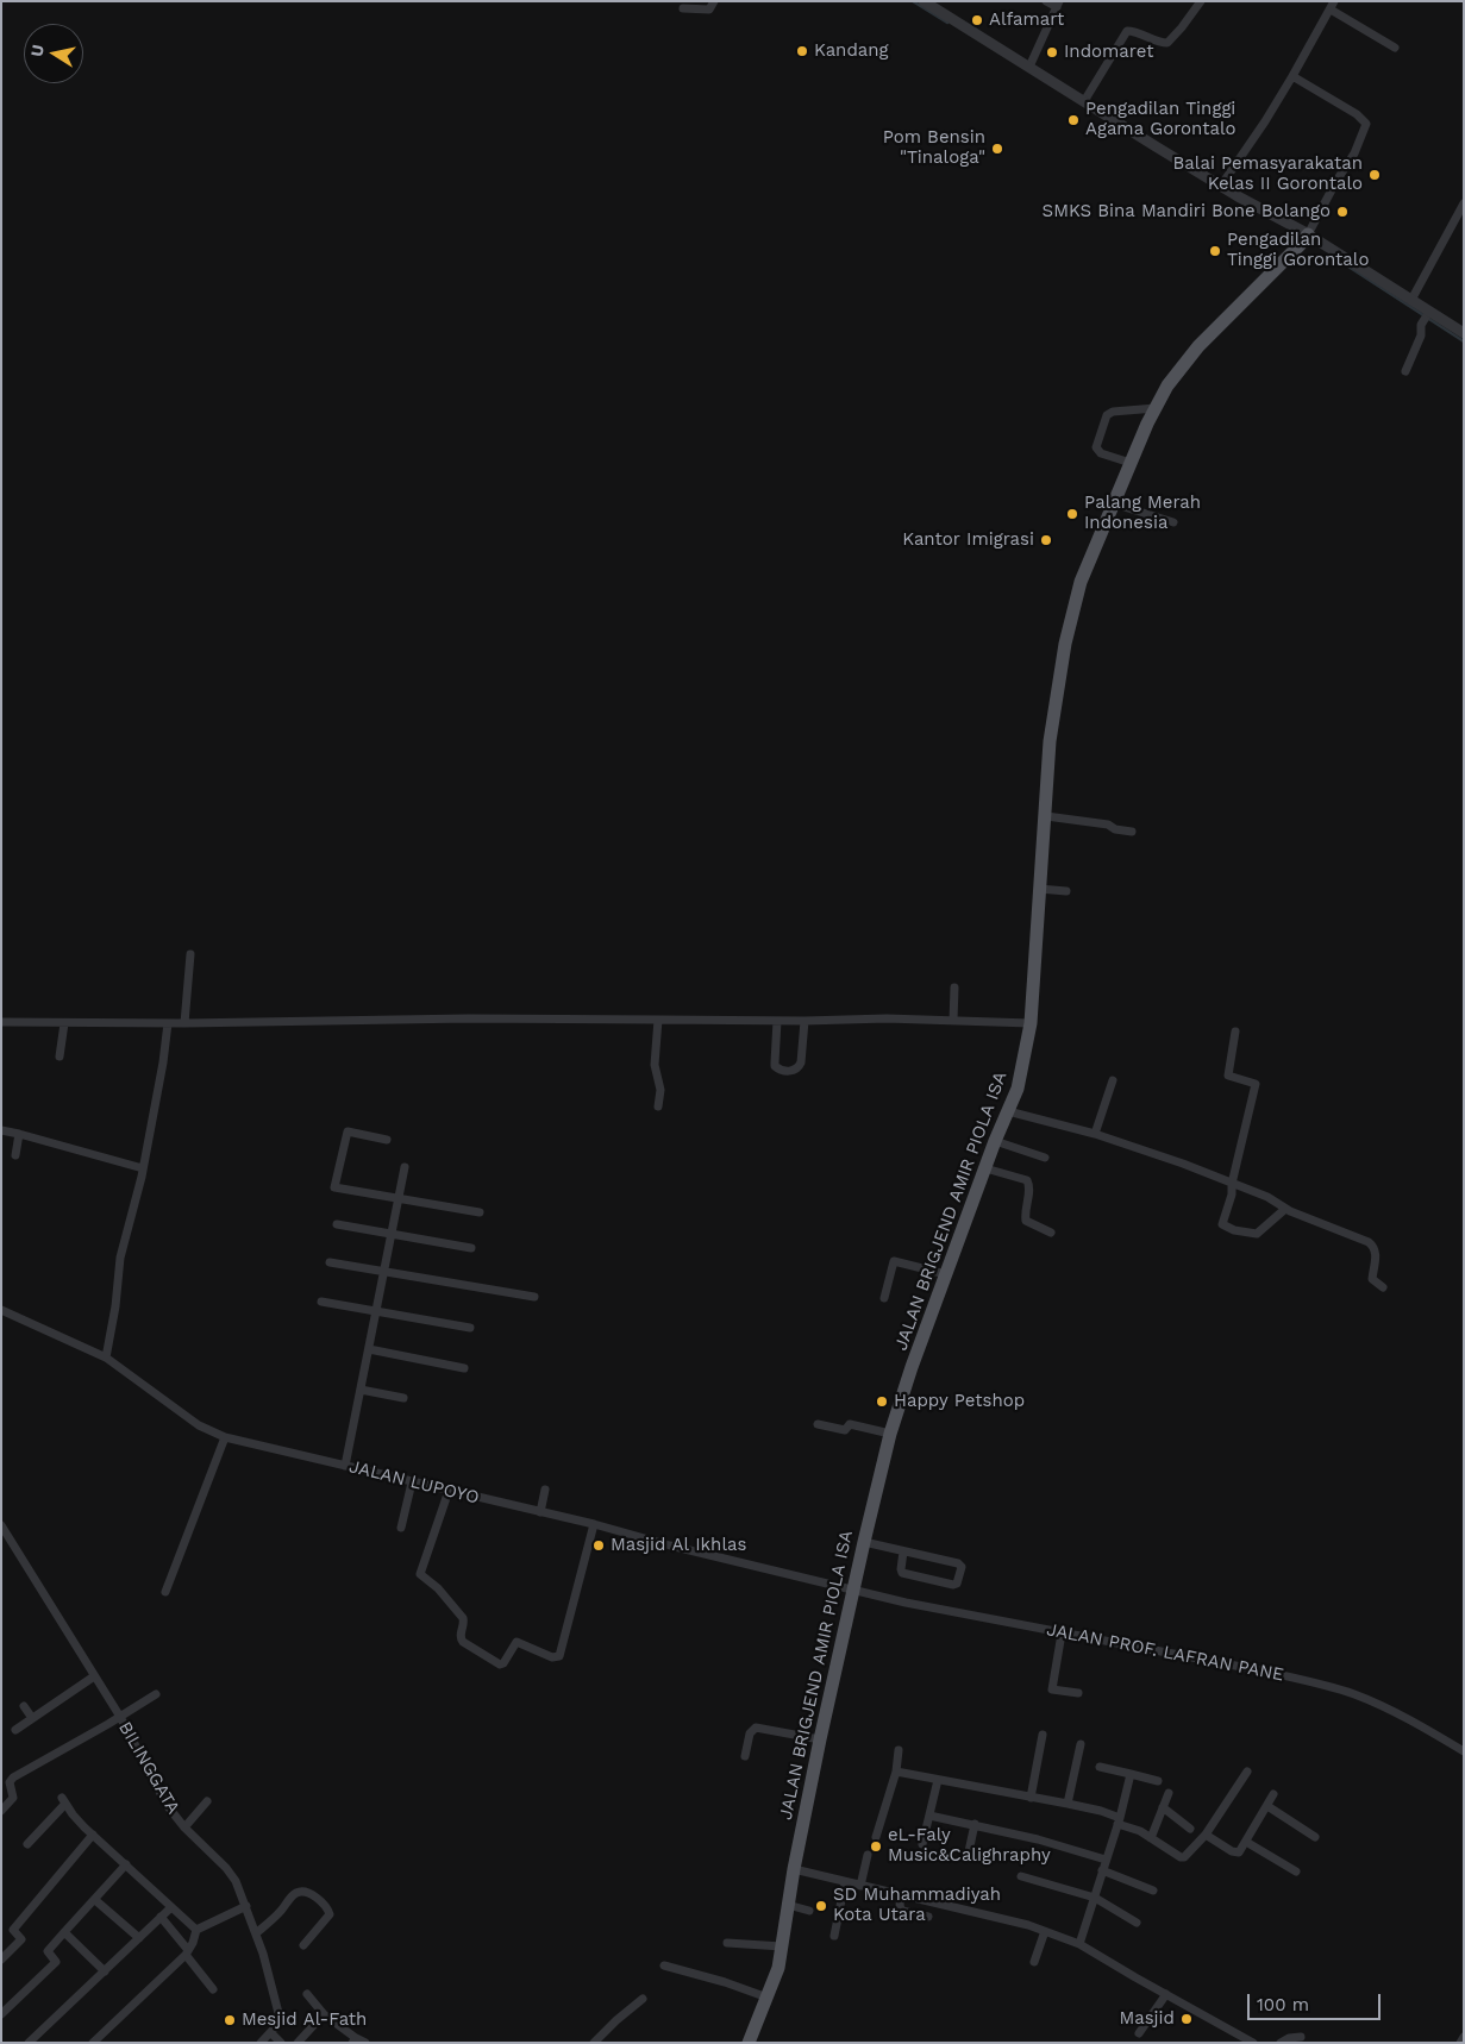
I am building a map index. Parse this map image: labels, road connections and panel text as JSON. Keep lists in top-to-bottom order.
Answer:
{
  "streets": {
    "main road": ["JALAN BRIGJEND AMIR PIOLA ISA"],
    "street": ["JALAN LUPOYO", "JALAN PROF. LAFRAN PANE", "BILINGGATA"]
  },
  "crossings": [
    ["JALAN BRIGJEND AMIR PIOLA ISA", "JALAN LUPOYO"],
    ["JALAN BRIGJEND AMIR PIOLA ISA", "JALAN PROF. LAFRAN PANE"],
    ["JALAN LUPOYO", "JALAN PROF. LAFRAN PANE"]
  ],
  "places": [
    "Alfamart",
    "Kandang",
    "Indomaret",
    "Pengadilan Tinggi Agama Gorontalo",
    "Pom Bensin \"Tinaloga\"",
    "Balai Pemasyarakatan Kelas II Gorontalo",
    "SMKS Bina Mandiri Bone Bolango",
    "Pengadilan Tinggi Gorontalo",
    "Palang Merah Indonesia",
    "Kantor Imigrasi",
    "Happy Petshop",
    "Masjid Al Ikhlas",
    "eL-Faly Music&Calighraphy",
    "SD Muhammadiyah Kota Utara",
    "Masjid",
    "Mesjid Al-Fath"
  ],
  "scale_bar": "100 m",
  "north": "left"
}
